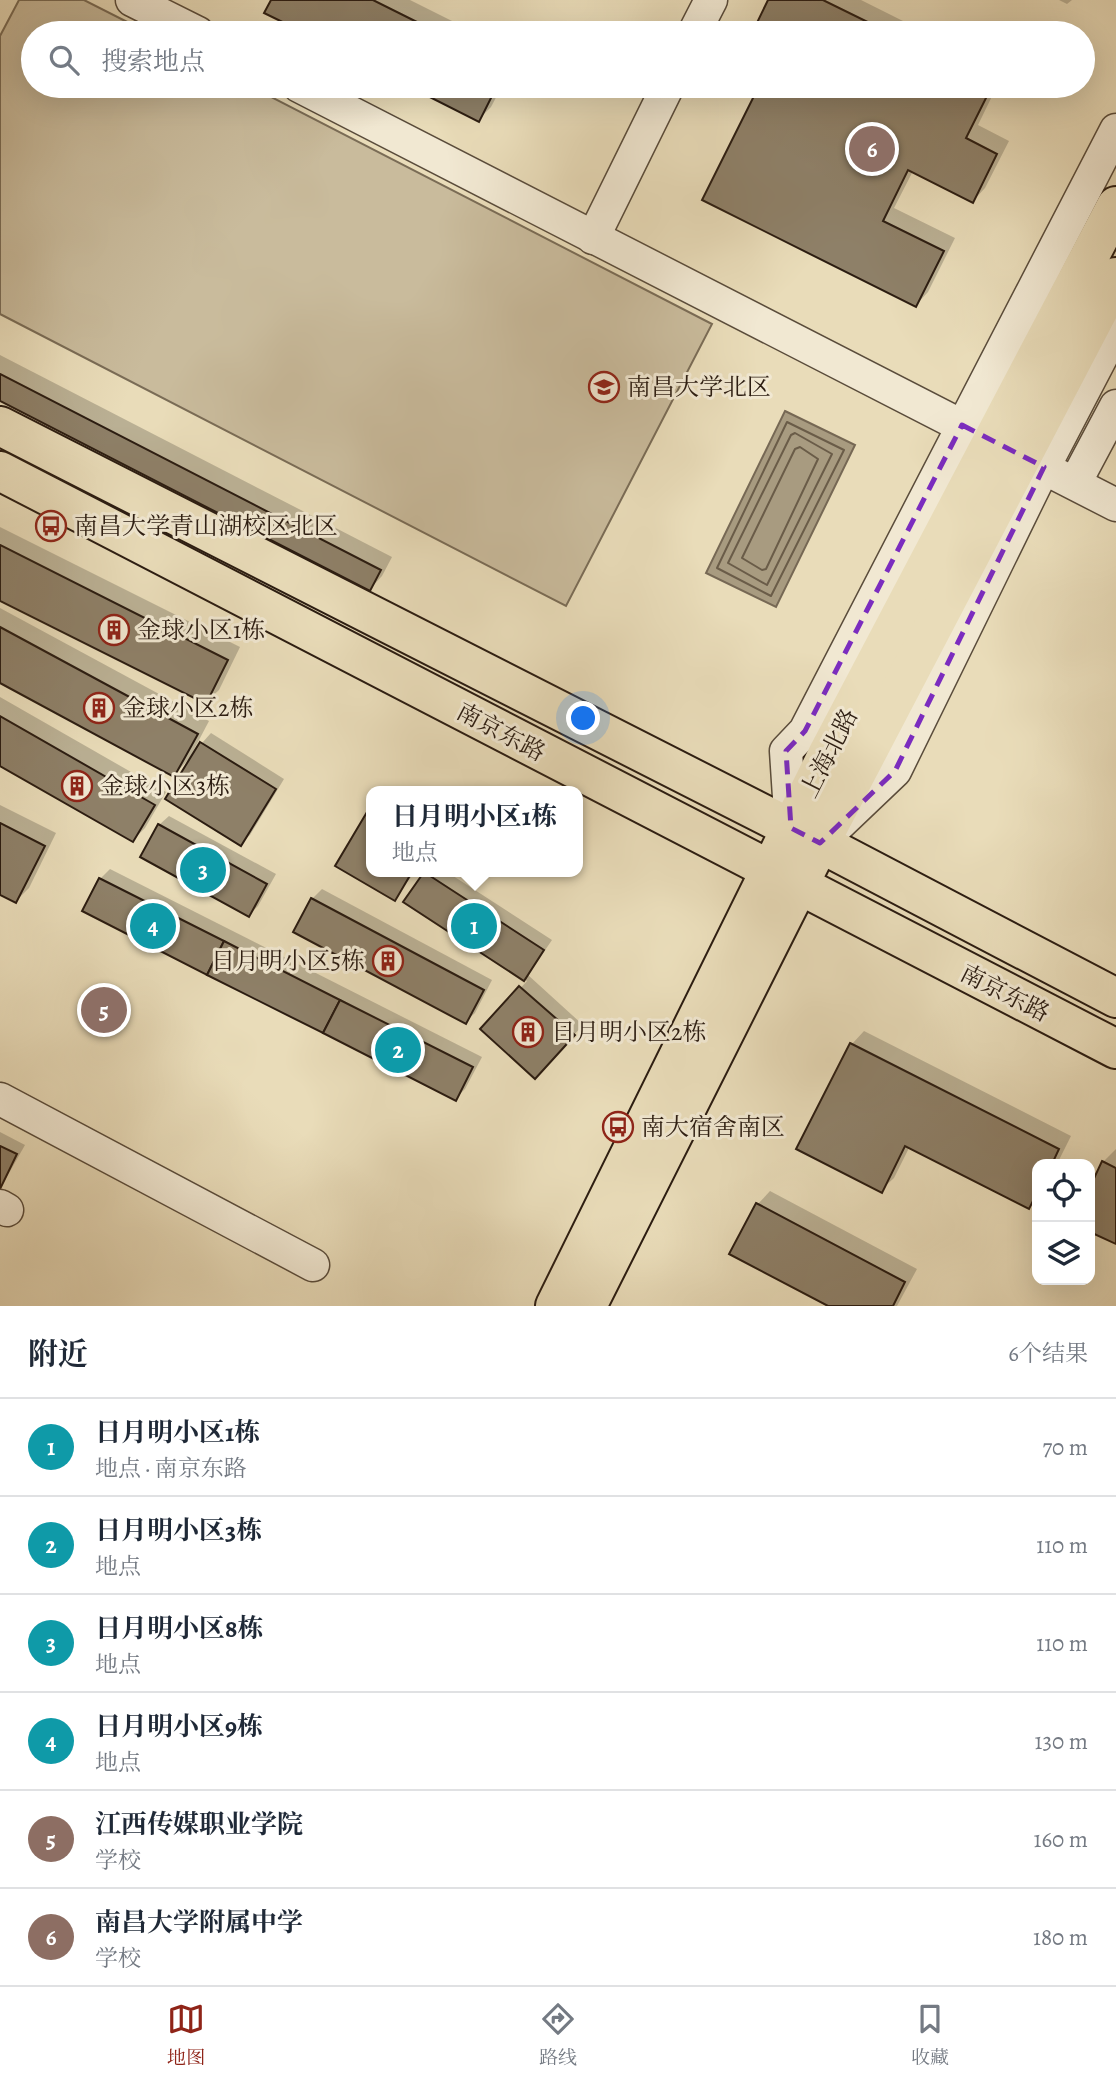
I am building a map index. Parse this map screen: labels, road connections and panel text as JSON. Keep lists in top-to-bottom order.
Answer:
{
  "streets": {
    "main road": ["南京东路", "上海北路"]
  },
  "crossings": [
    ["南京东路", "上海北路"]
  ],
  "places": {
    "school or university": ["南昌大学北区"],
    "bus stop": ["南昌大学青山湖校区北区", "南大宿舍南区"],
    "building": [
      "金球小区1栋",
      "金球小区2栋",
      "金球小区3栋",
      "日月明小区5栋",
      "日月明小区2栋"
    ]
  },
  "page": {
    "search": "搜索地点",
    "pins": [
      "6",
      "3",
      "1",
      "4",
      "5",
      "2"
    ],
    "popup": ["日月明小区1栋", "地点"],
    "heading": ["附近", "6个结果"],
    "list": [
      {
        "mark": "1",
        "name": "日月明小区1栋",
        "note": "地点 · 南京东路",
        "value": "70 m"
      },
      {
        "mark": "2",
        "name": "日月明小区3栋",
        "note": "地点",
        "value": "110 m"
      },
      {
        "mark": "3",
        "name": "日月明小区8栋",
        "note": "地点",
        "value": "110 m"
      },
      {
        "mark": "4",
        "name": "日月明小区9栋",
        "note": "地点",
        "value": "130 m"
      },
      {
        "mark": "5",
        "name": "江西传媒职业学院",
        "note": "学校",
        "value": "160 m"
      },
      {
        "mark": "6",
        "name": "南昌大学附属中学",
        "note": "学校",
        "value": "180 m"
      }
    ],
    "nav": ["地图", "路线", "收藏"]
  }
}
